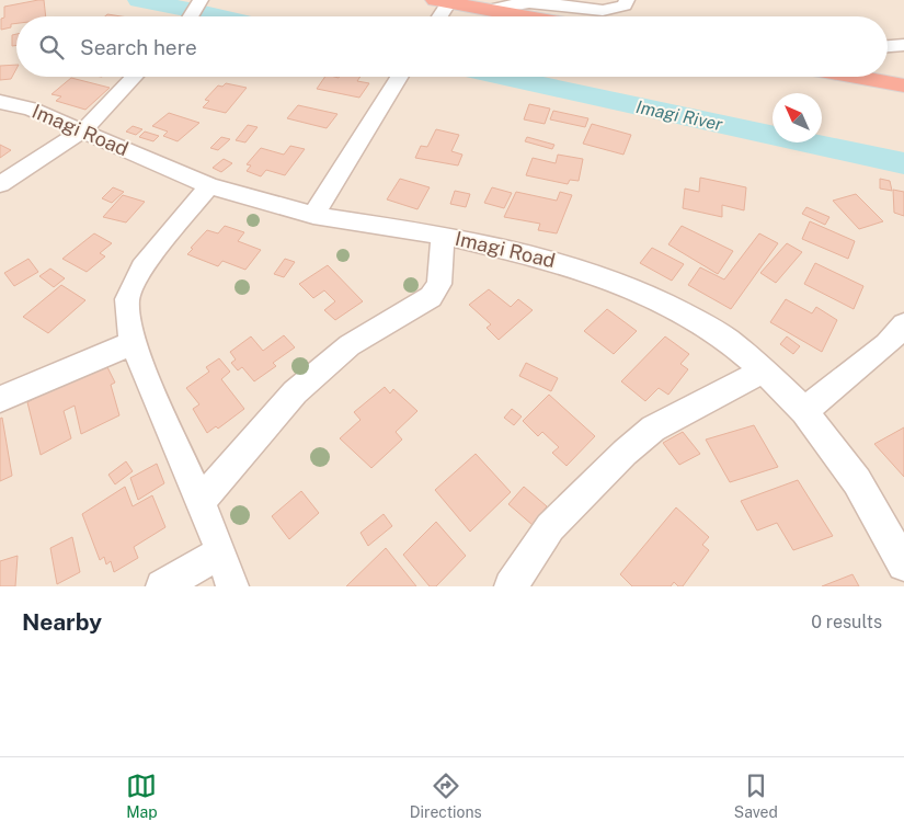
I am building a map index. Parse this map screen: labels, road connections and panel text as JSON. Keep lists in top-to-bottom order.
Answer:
{
  "streets": {
    "street": ["Imagi Road"]
  },
  "water": ["Imagi River"],
  "north": "top left",
  "page": {
    "search": "Search here",
    "heading": ["Nearby", "0 results"],
    "nav": ["Map", "Directions", "Saved"]
  }
}
